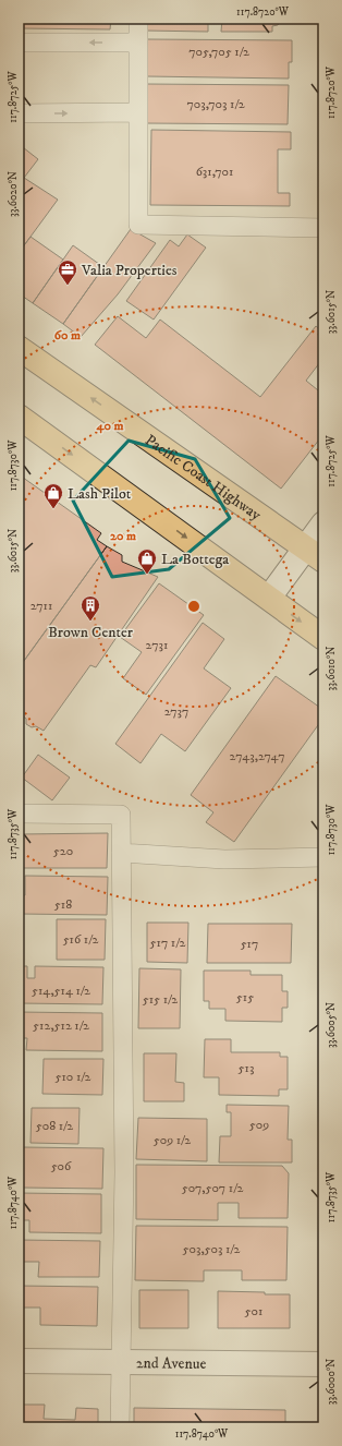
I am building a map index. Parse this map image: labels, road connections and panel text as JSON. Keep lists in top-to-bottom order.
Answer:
{
  "streets": {
    "highway": ["Pacific Coast Highway"],
    "street": ["2nd Avenue"]
  },
  "places": {
    "office": ["Valia Properties"],
    "shop": ["Lash Pilot", "La Bottega"],
    "building": ["Brown Center"]
  },
  "house_numbers": [
    "705,705 1/2",
    "703,703 1/2",
    "631,701",
    "2711",
    "2731",
    "2737",
    "2743,2747",
    "520",
    "518",
    "516 1/2",
    "517 1/2",
    "517",
    "514,514 1/2",
    "515",
    "515 1/2",
    "512,512 1/2",
    "513",
    "510 1/2",
    "509",
    "508 1/2",
    "509 1/2",
    "506",
    "507,507 1/2",
    "503,503 1/2",
    "501"
  ],
  "coordinates": [
    "117.8720°W",
    "117.8725°W",
    "33.6020°N",
    "33.6015°N",
    "117.8730°W",
    "33.6010°N",
    "117.8735°W",
    "33.6005°N",
    "117.8740°W",
    "33.6000°N"
  ],
  "rings": ["60 m", "40 m", "20 m"]
}
